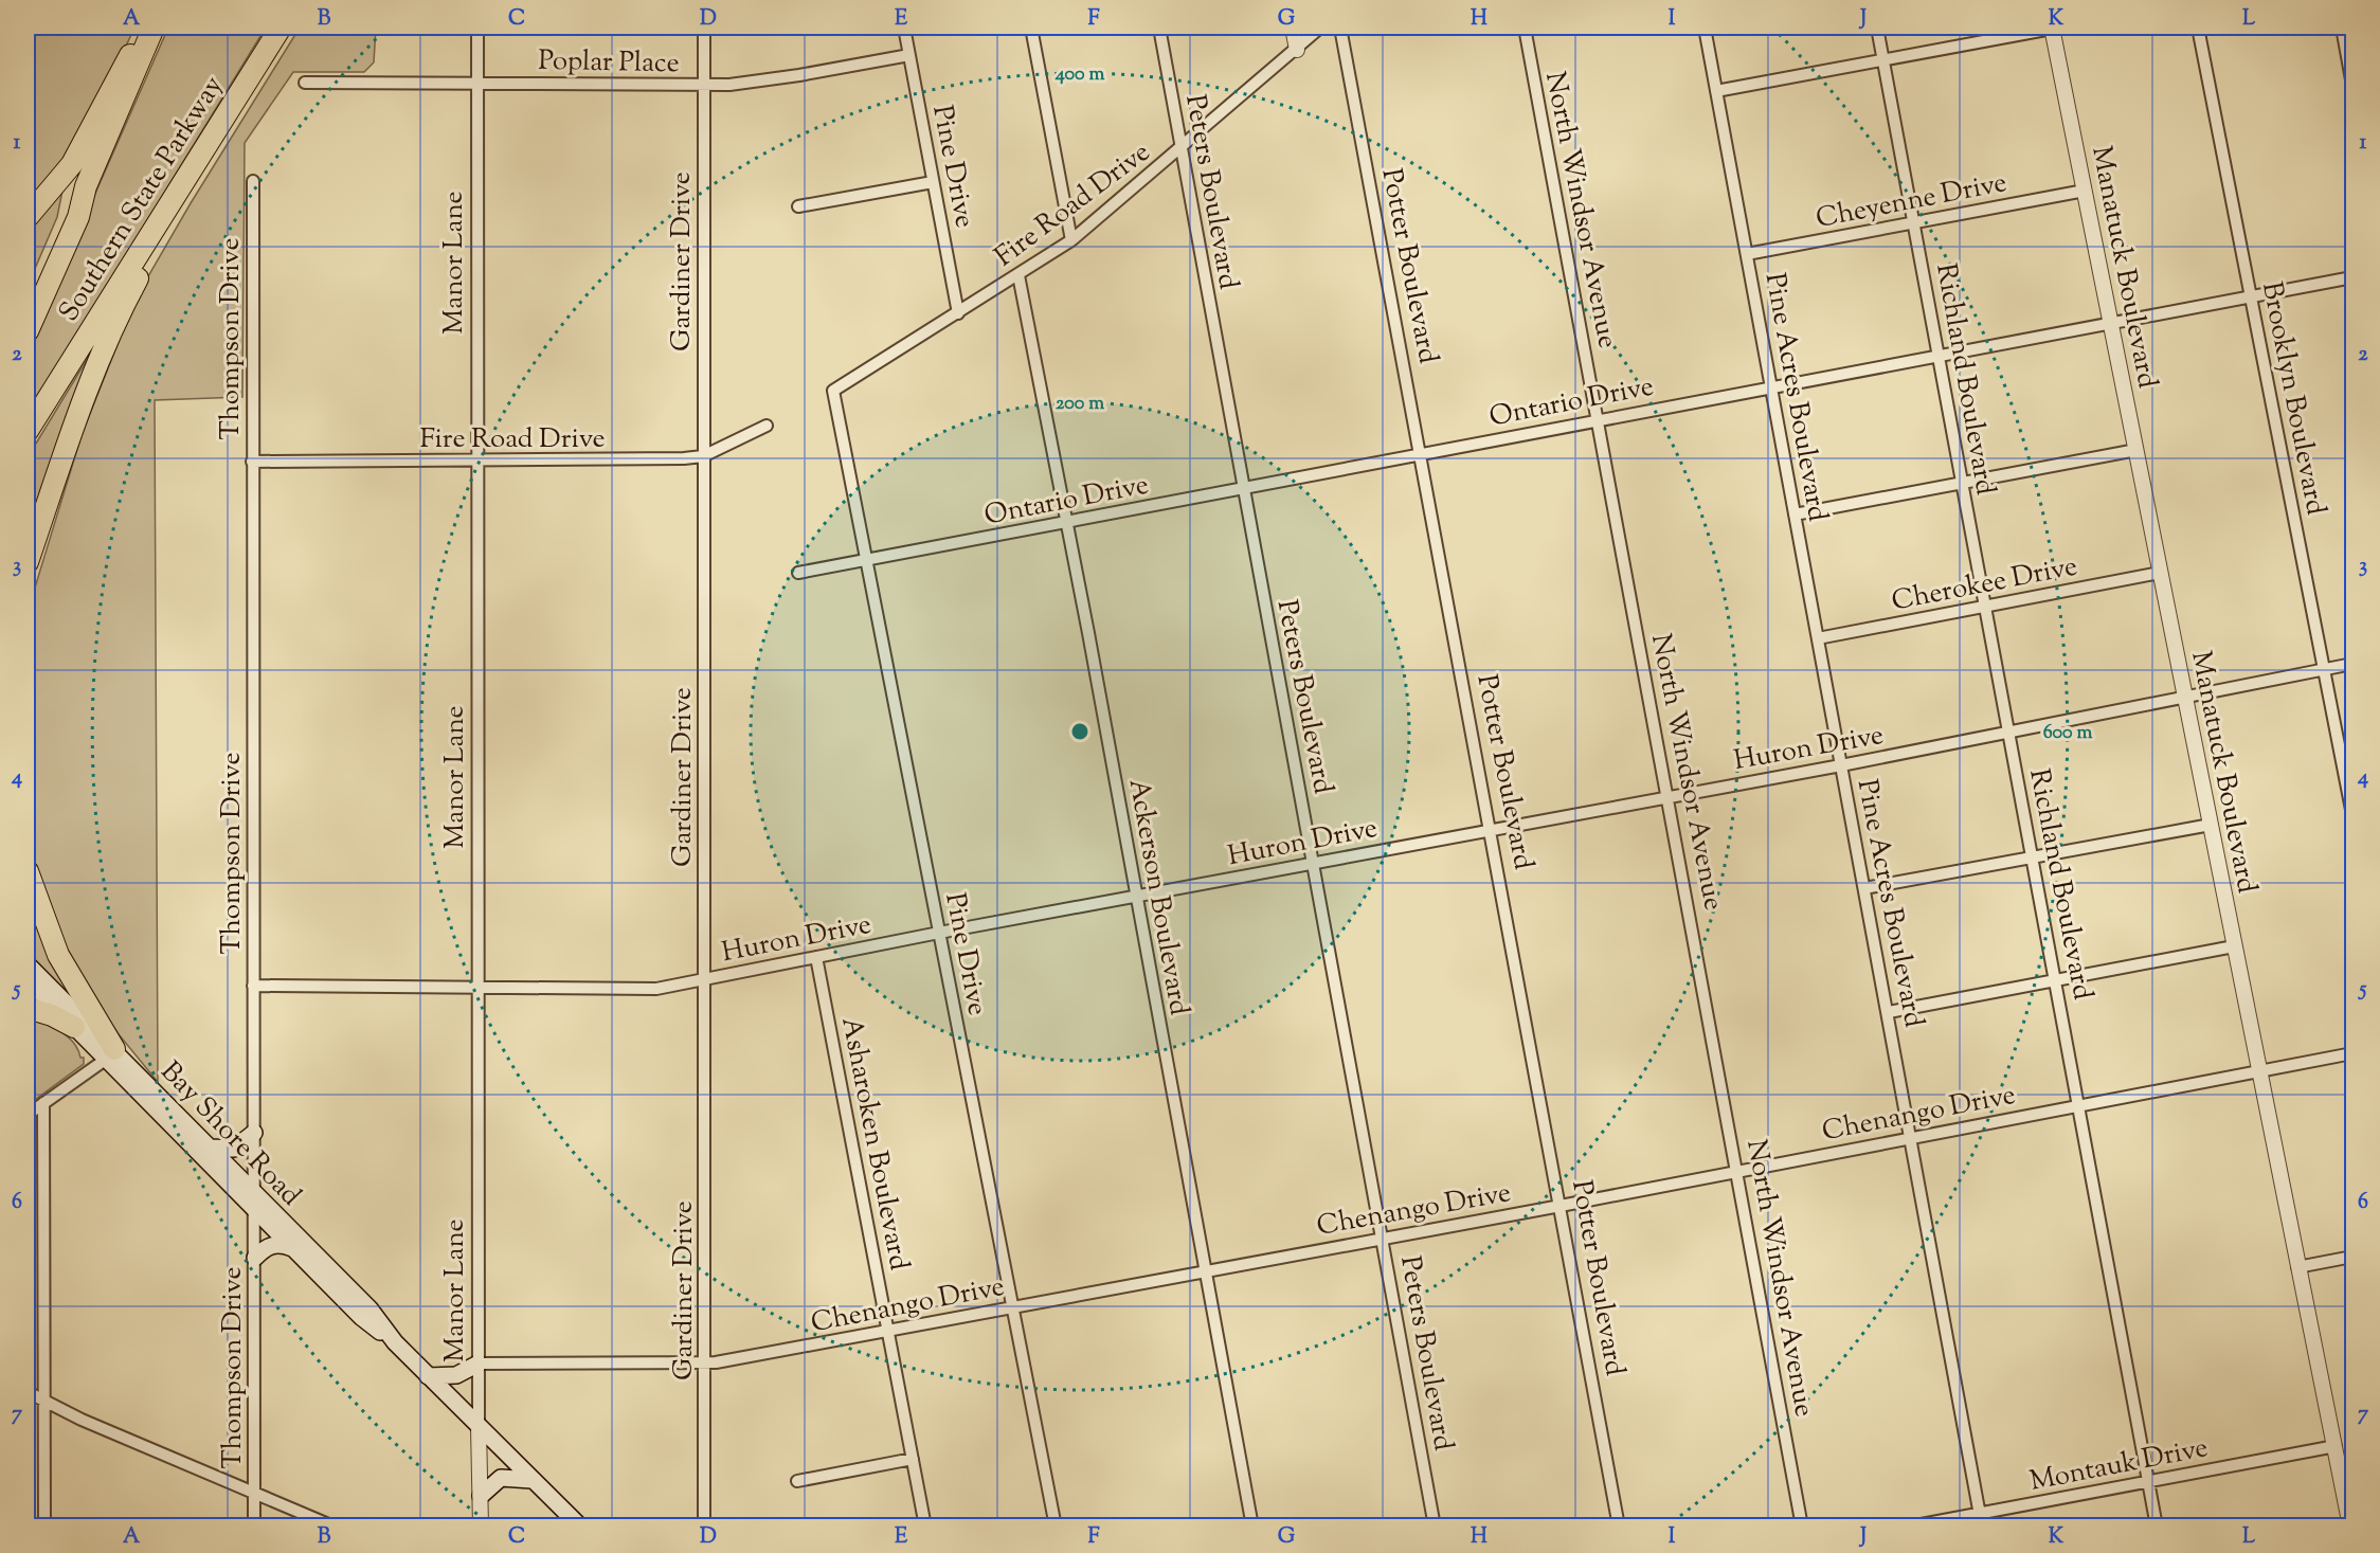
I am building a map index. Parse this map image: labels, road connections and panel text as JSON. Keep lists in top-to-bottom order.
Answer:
{
  "streets": {
    "highway": ["Southern State Parkway"],
    "main road": ["Bay Shore Road"],
    "street": [
      "Poplar Place",
      "Pine Drive",
      "Peters Boulevard",
      "Cheyenne Drive",
      "Fire Road Drive",
      "North Windsor Avenue",
      "Gardiner Drive",
      "Manor Lane",
      "Potter Boulevard",
      "Manatuck Boulevard",
      "Thompson Drive",
      "Richland Boulevard",
      "Pine Acres Boulevard",
      "Brooklyn Boulevard",
      "Ontario Drive",
      "Cherokee Drive",
      "Huron Drive",
      "Ackerson Boulevard",
      "Chenango Drive",
      "Asharoken Boulevard",
      "Montauk Drive"
    ]
  },
  "crossings": [
    ["Poplar Place", "Pine Drive"],
    ["Poplar Place", "Gardiner Drive"],
    ["Poplar Place", "Manor Lane"],
    ["Pine Drive", "Fire Road Drive"],
    ["Pine Drive", "Ontario Drive"],
    ["Pine Drive", "Huron Drive"],
    ["Pine Drive", "Chenango Drive"],
    ["Peters Boulevard", "Fire Road Drive"],
    ["Peters Boulevard", "Ontario Drive"],
    ["Peters Boulevard", "Huron Drive"],
    ["Peters Boulevard", "Chenango Drive"],
    ["Cheyenne Drive", "Manatuck Boulevard"],
    ["Cheyenne Drive", "Richland Boulevard"],
    ["Cheyenne Drive", "Pine Acres Boulevard"],
    ["Fire Road Drive", "Gardiner Drive"],
    ["Fire Road Drive", "Manor Lane"],
    ["Fire Road Drive", "Thompson Drive"],
    ["Fire Road Drive", "Ackerson Boulevard"],
    ["North Windsor Avenue", "Ontario Drive"],
    ["North Windsor Avenue", "Huron Drive"],
    ["North Windsor Avenue", "Chenango Drive"],
    ["Gardiner Drive", "Huron Drive"],
    ["Gardiner Drive", "Chenango Drive"],
    ["Manor Lane", "Huron Drive"],
    ["Manor Lane", "Chenango Drive"],
    ["Manor Lane", "Bay Shore Road"],
    ["Potter Boulevard", "Ontario Drive"],
    ["Potter Boulevard", "Huron Drive"],
    ["Potter Boulevard", "Chenango Drive"],
    ["Manatuck Boulevard", "Ontario Drive"],
    ["Manatuck Boulevard", "Cherokee Drive"],
    ["Manatuck Boulevard", "Huron Drive"],
    ["Manatuck Boulevard", "Chenango Drive"],
    ["Manatuck Boulevard", "Montauk Drive"],
    ["Thompson Drive", "Huron Drive"],
    ["Thompson Drive", "Bay Shore Road"],
    ["Richland Boulevard", "Ontario Drive"],
    ["Richland Boulevard", "Cherokee Drive"],
    ["Richland Boulevard", "Huron Drive"],
    ["Richland Boulevard", "Chenango Drive"],
    ["Richland Boulevard", "Montauk Drive"],
    ["Pine Acres Boulevard", "Ontario Drive"],
    ["Pine Acres Boulevard", "Cherokee Drive"],
    ["Pine Acres Boulevard", "Huron Drive"],
    ["Pine Acres Boulevard", "Chenango Drive"],
    ["Pine Acres Boulevard", "Montauk Drive"],
    ["Brooklyn Boulevard", "Ontario Drive"],
    ["Brooklyn Boulevard", "Huron Drive"],
    ["Ontario Drive", "Ackerson Boulevard"],
    ["Huron Drive", "Ackerson Boulevard"],
    ["Huron Drive", "Asharoken Boulevard"],
    ["Ackerson Boulevard", "Chenango Drive"],
    ["Chenango Drive", "Asharoken Boulevard"]
  ],
  "grid": {
    "columns": [
      "A",
      "B",
      "C",
      "D",
      "E",
      "F",
      "G",
      "H",
      "I",
      "J",
      "K",
      "L"
    ],
    "rows": [
      "1",
      "2",
      "3",
      "4",
      "5",
      "6",
      "7"
    ]
  },
  "rings": ["400 m", "200 m", "600 m"]
}
